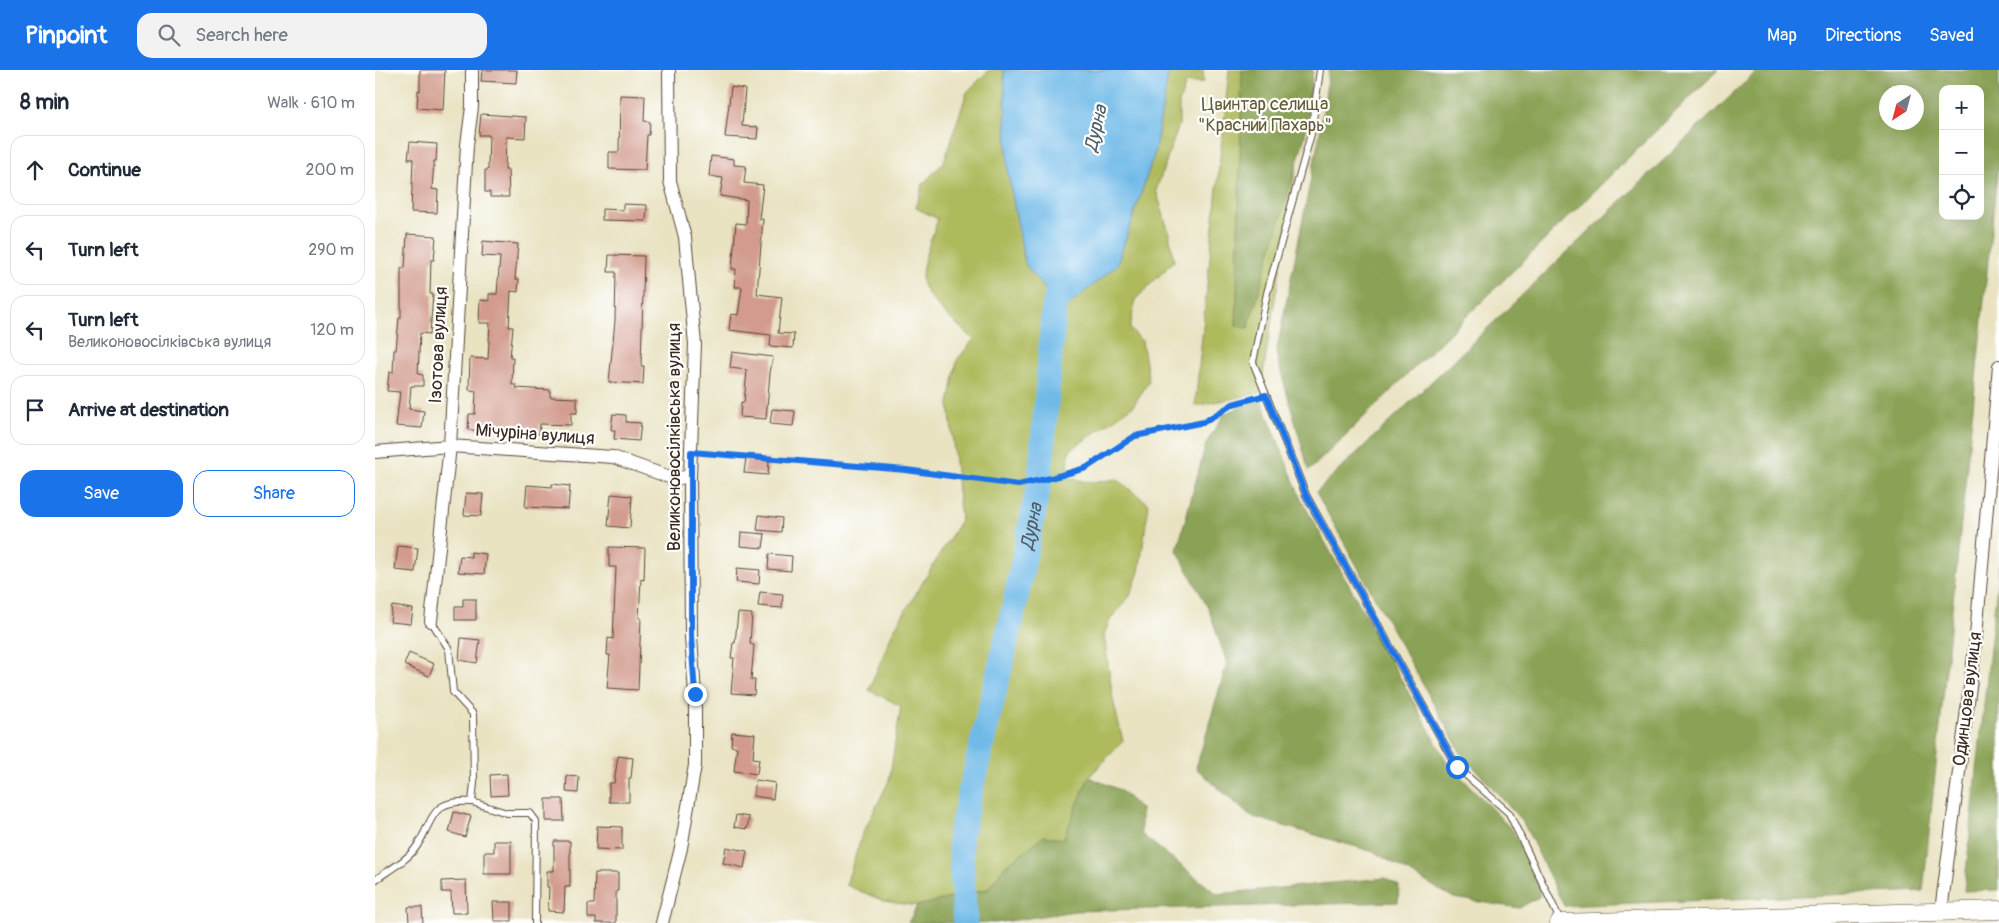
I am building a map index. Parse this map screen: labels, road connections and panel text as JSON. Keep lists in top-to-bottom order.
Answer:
{
  "streets": {
    "street": [
      "Ізотова вулиця",
      "Мічуріна вулиця",
      "Великоновосілківська вулиця",
      "Одинцова вулиця"
    ]
  },
  "crossings": [
    ["Ізотова вулиця", "Мічуріна вулиця"],
    ["Мічуріна вулиця", "Великоновосілківська вулиця"]
  ],
  "water": ["Дурна"],
  "parks": ["Цвинтар селища \"Красний Пахарь\""],
  "north": "bottom left",
  "page": {
    "header": "Pinpoint",
    "search": "Search here",
    "nav": ["Map", "Directions", "Saved"],
    "heading": ["8 min", "Walk · 610 m"],
    "map_buttons": ["+", "−"],
    "list": [
      ["Continue", "200 m"],
      ["Turn left", "290 m"],
      ["Turn left", "Великоновосілківська вулиця", "120 m"],
      "Arrive at destination"
    ],
    "buttons": ["Save", "Share"]
  }
}
